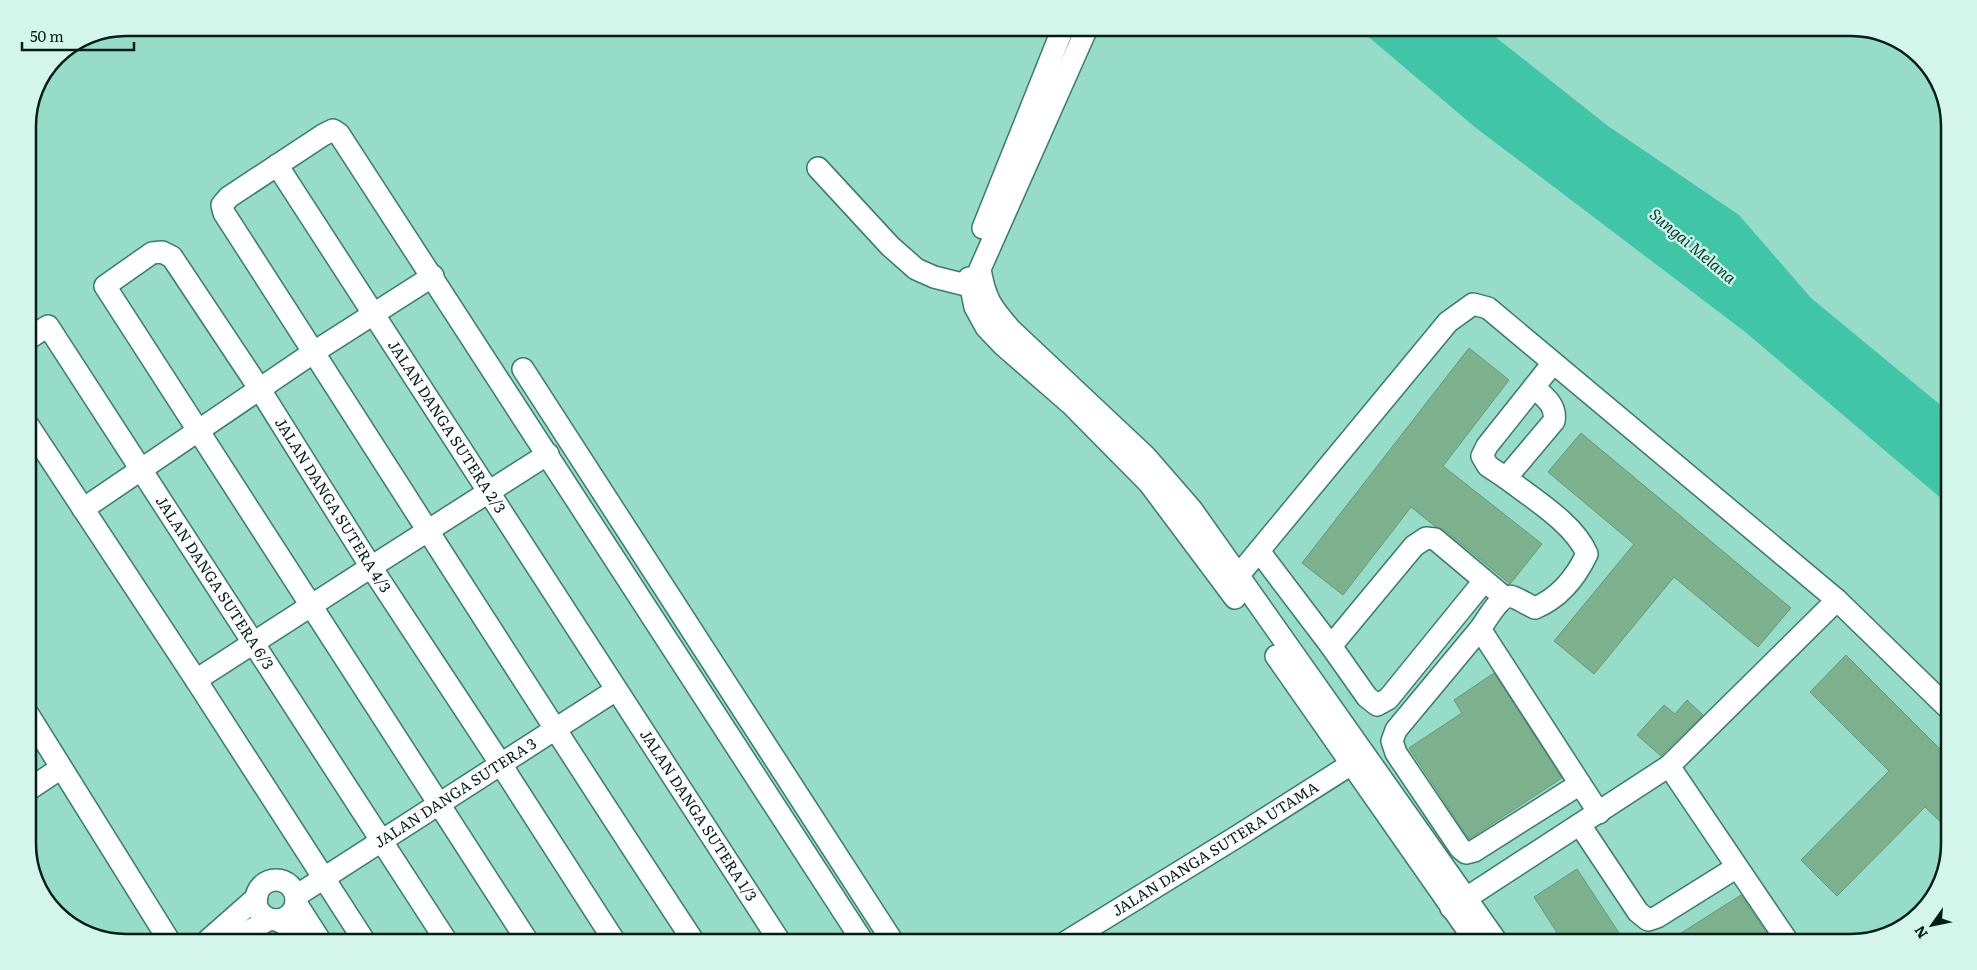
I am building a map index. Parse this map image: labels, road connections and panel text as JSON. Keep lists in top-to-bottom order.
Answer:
{
  "streets": {
    "street": [
      "JALAN DANGA SUTERA 2/3",
      "JALAN DANGA SUTERA 4/3",
      "JALAN DANGA SUTERA 6/3",
      "JALAN DANGA SUTERA 3",
      "JALAN DANGA SUTERA 1/3",
      "JALAN DANGA SUTERA UTAMA"
    ]
  },
  "crossings": [
    ["JALAN DANGA SUTERA 2/3", "JALAN DANGA SUTERA 3"],
    ["JALAN DANGA SUTERA 2/3", "JALAN DANGA SUTERA 1/3"],
    ["JALAN DANGA SUTERA 4/3", "JALAN DANGA SUTERA 3"],
    ["JALAN DANGA SUTERA 6/3", "JALAN DANGA SUTERA 3"],
    ["JALAN DANGA SUTERA 3", "JALAN DANGA SUTERA 1/3"]
  ],
  "water": ["Sungai Melana"],
  "scale_bar": "50 m",
  "north": "bottom left"
}
